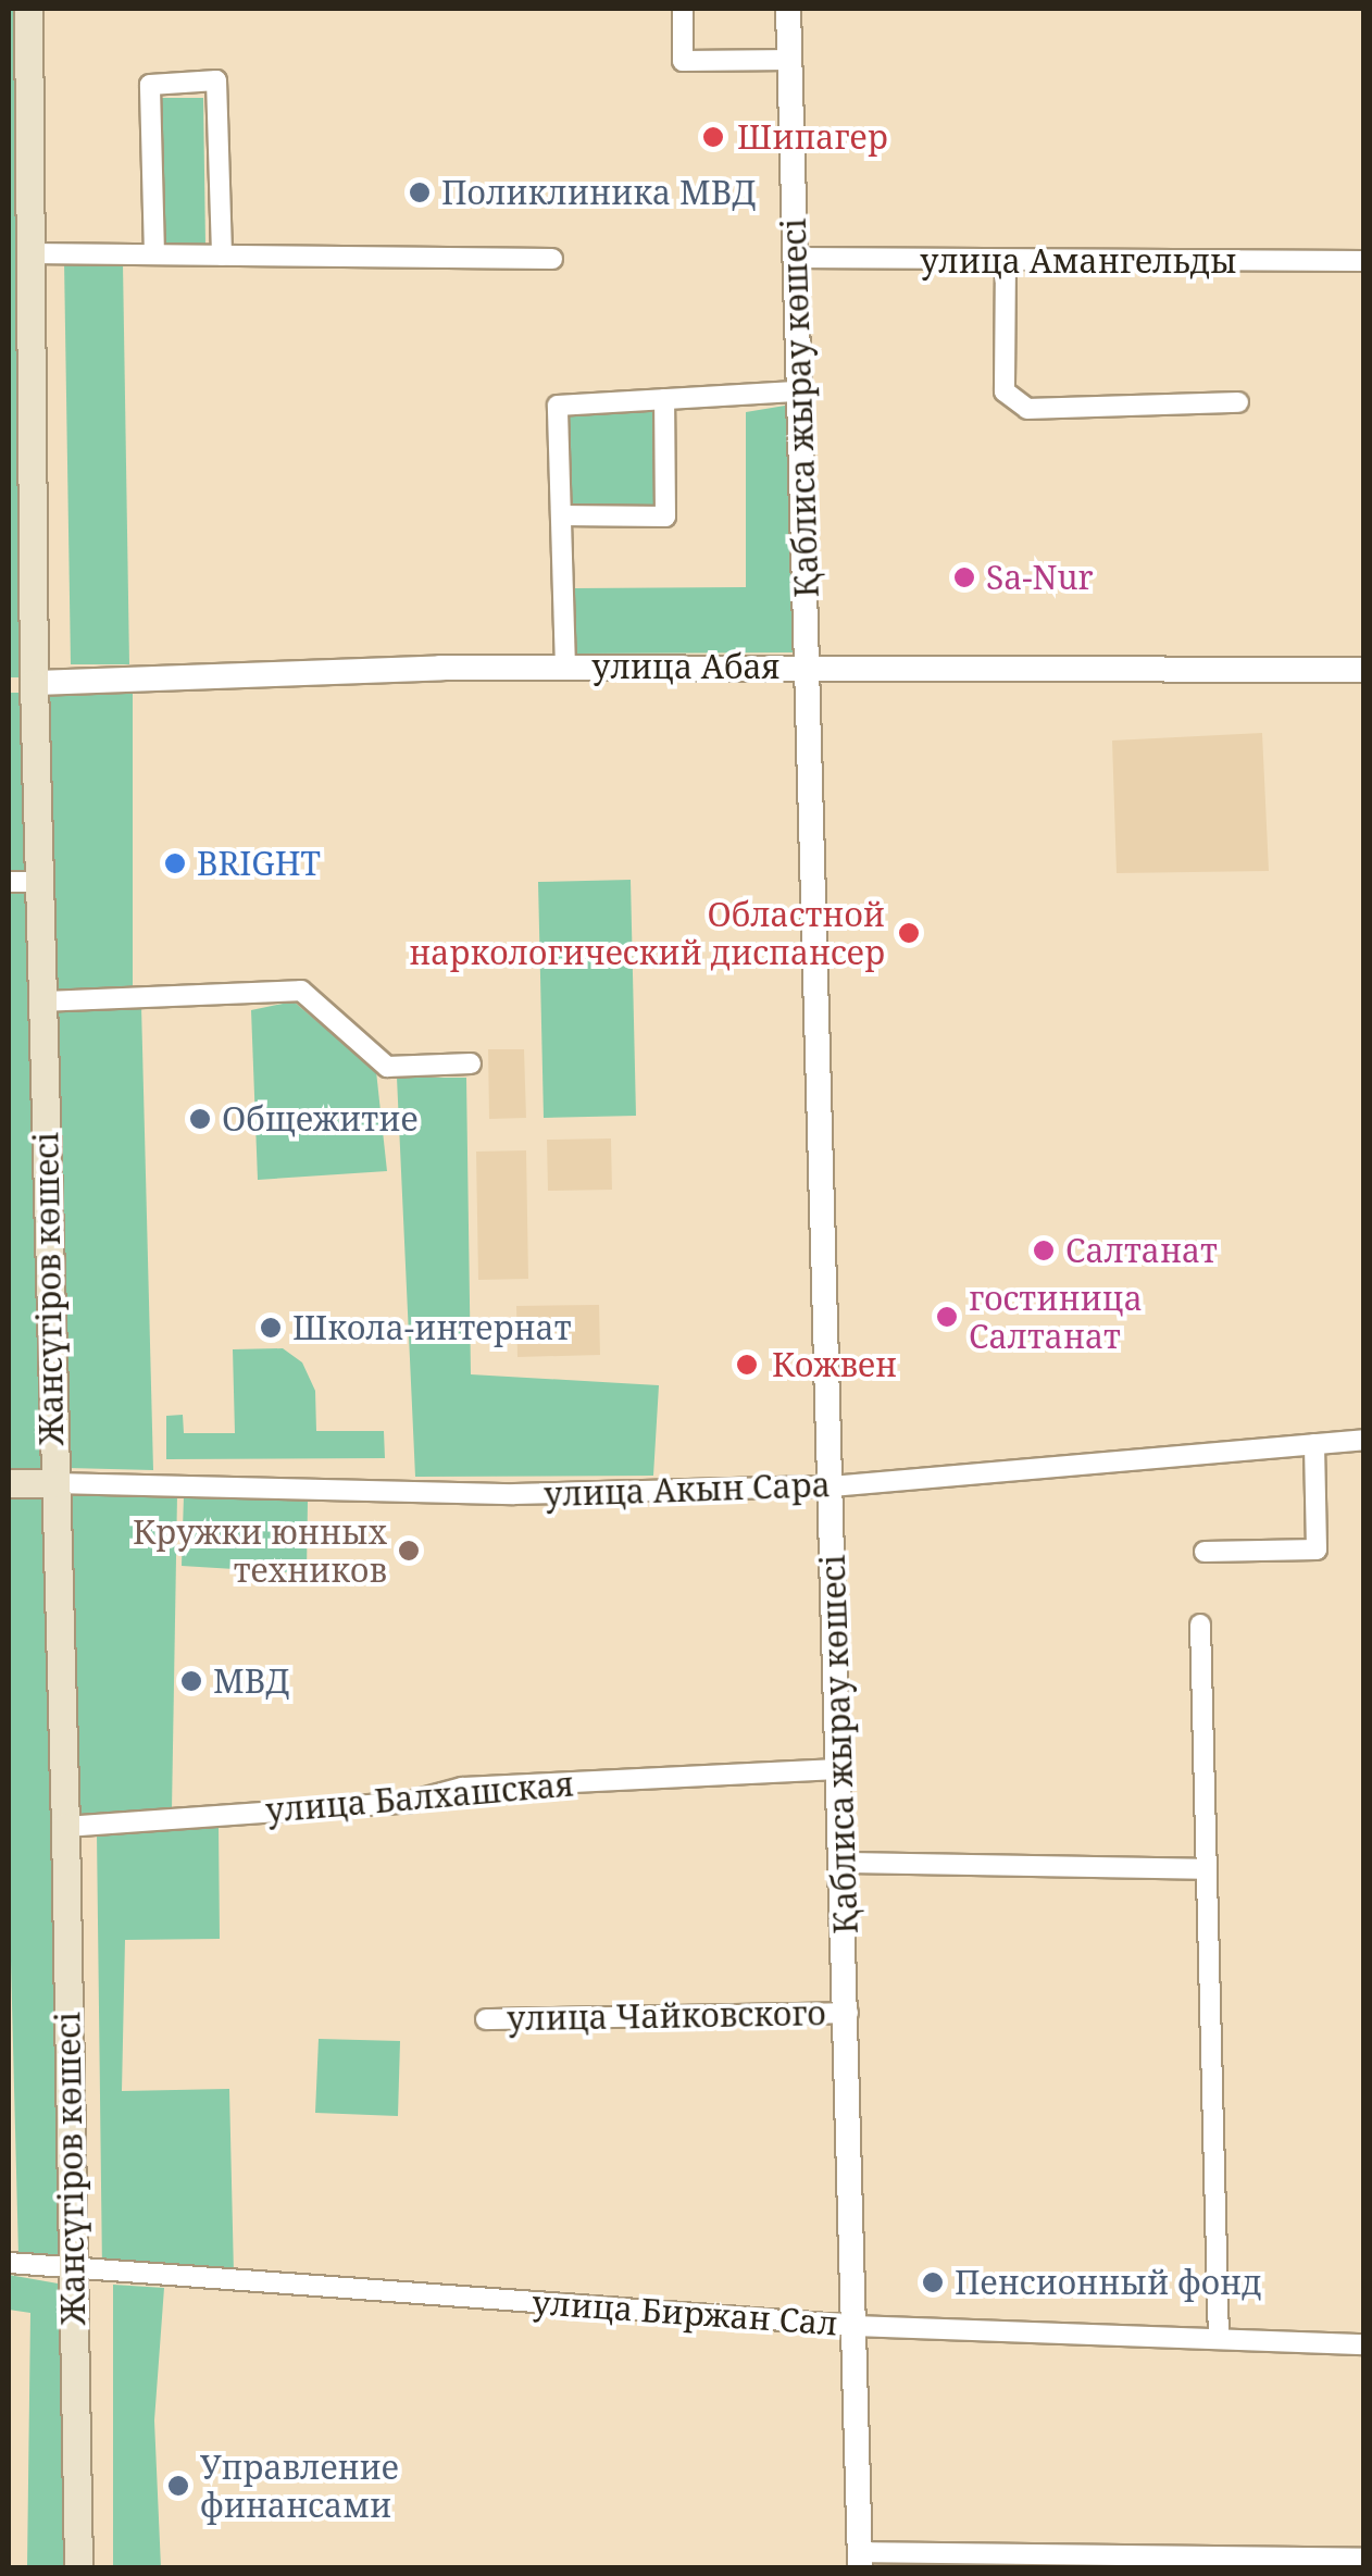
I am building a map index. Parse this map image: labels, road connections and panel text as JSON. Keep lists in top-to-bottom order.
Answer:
{
  "streets": {
    "main road": ["Жансүгіров көшесі", "улица Акын Сара"],
    "street": [
      "улица Амангельды",
      "Қаблиса жырау көшесі",
      "улица Абая",
      "улица Балхашская",
      "улица Чайковского",
      "улица Биржан Сал"
    ]
  },
  "crossings": [
    ["улица Амангельды", "Қаблиса жырау көшесі"],
    ["Қаблиса жырау көшесі", "улица Абая"],
    ["Қаблиса жырау көшесі", "улица Акын Сара"],
    ["Қаблиса жырау көшесі", "улица Балхашская"],
    ["Қаблиса жырау көшесі", "улица Чайковского"],
    ["Қаблиса жырау көшесі", "улица Биржан Сал"],
    ["улица Абая", "Жансүгіров көшесі"],
    ["Жансүгіров көшесі", "улица Акын Сара"],
    ["Жансүгіров көшесі", "улица Балхашская"],
    ["Жансүгіров көшесі", "улица Биржан Сал"]
  ],
  "places": [
    "Шипагер",
    "Поликлиника МВД",
    "Sa-Nur",
    "BRIGHT",
    "Областной наркологический диспансер",
    "Общежитие",
    "Салтанат",
    "гостиница Салтанат",
    "Школа-интернат",
    "Кожвен",
    "Кружки юнных техников",
    "МВД",
    "Пенсионный фонд",
    "Управление финансами"
  ]
}
